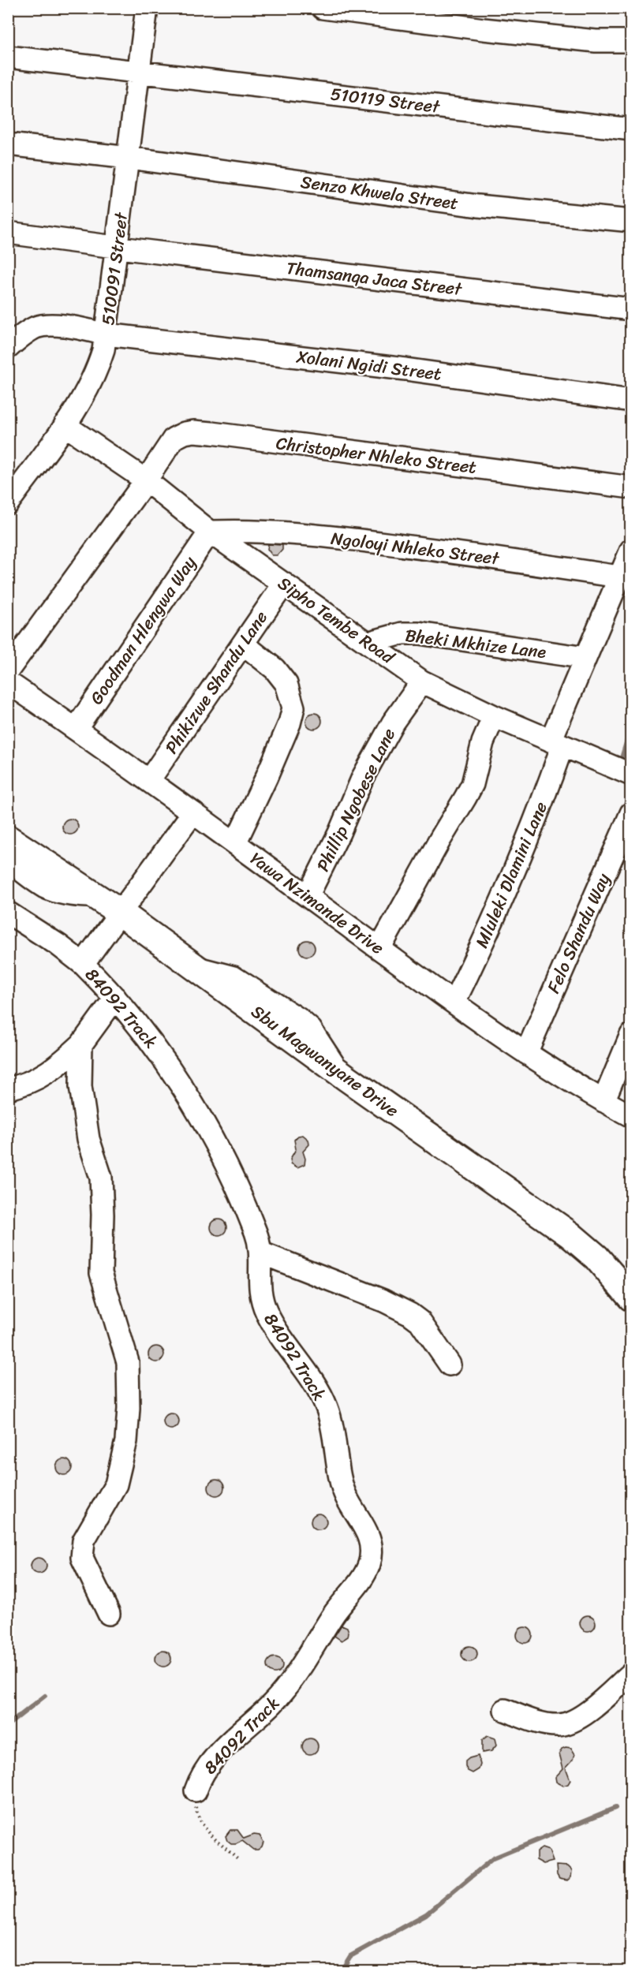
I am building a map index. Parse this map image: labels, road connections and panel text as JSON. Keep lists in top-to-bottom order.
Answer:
{
  "streets": {
    "main road": ["Sbu Magwanyane Drive"],
    "street": [
      "510119 Street",
      "Senzo Khwela Street",
      "510091 Street",
      "Thamsanqa Jaca Street",
      "Xolani Ngidi Street",
      "Christopher Nhleko Street",
      "Ngoloyi Nhleko Street",
      "Sipho Tembe Road",
      "Goodman Hlengwa Way",
      "Bheki Mkhize Lane",
      "Phikizwe Shandu Lane",
      "Phillip Ngobese Lane",
      "Mluleki Dlamini Lane",
      "Yawa Nzimande Drive",
      "Felo Shandu Way",
      "84092 Track"
    ]
  },
  "crossings": [
    ["510119 Street", "510091 Street"],
    ["Senzo Khwela Street", "510091 Street"],
    ["510091 Street", "Thamsanqa Jaca Street"],
    ["510091 Street", "Xolani Ngidi Street"],
    ["510091 Street", "Sipho Tembe Road"],
    ["Christopher Nhleko Street", "Sipho Tembe Road"],
    ["Ngoloyi Nhleko Street", "Sipho Tembe Road"],
    ["Ngoloyi Nhleko Street", "Goodman Hlengwa Way"],
    ["Ngoloyi Nhleko Street", "Mluleki Dlamini Lane"],
    ["Sipho Tembe Road", "Goodman Hlengwa Way"],
    ["Sipho Tembe Road", "Bheki Mkhize Lane"],
    ["Sipho Tembe Road", "Phikizwe Shandu Lane"],
    ["Sipho Tembe Road", "Phillip Ngobese Lane"],
    ["Sipho Tembe Road", "Mluleki Dlamini Lane"],
    ["Goodman Hlengwa Way", "Yawa Nzimande Drive"],
    ["Bheki Mkhize Lane", "Mluleki Dlamini Lane"],
    ["Phikizwe Shandu Lane", "Yawa Nzimande Drive"],
    ["Phillip Ngobese Lane", "Yawa Nzimande Drive"],
    ["Mluleki Dlamini Lane", "Yawa Nzimande Drive"],
    ["Yawa Nzimande Drive", "Felo Shandu Way"]
  ]
}
